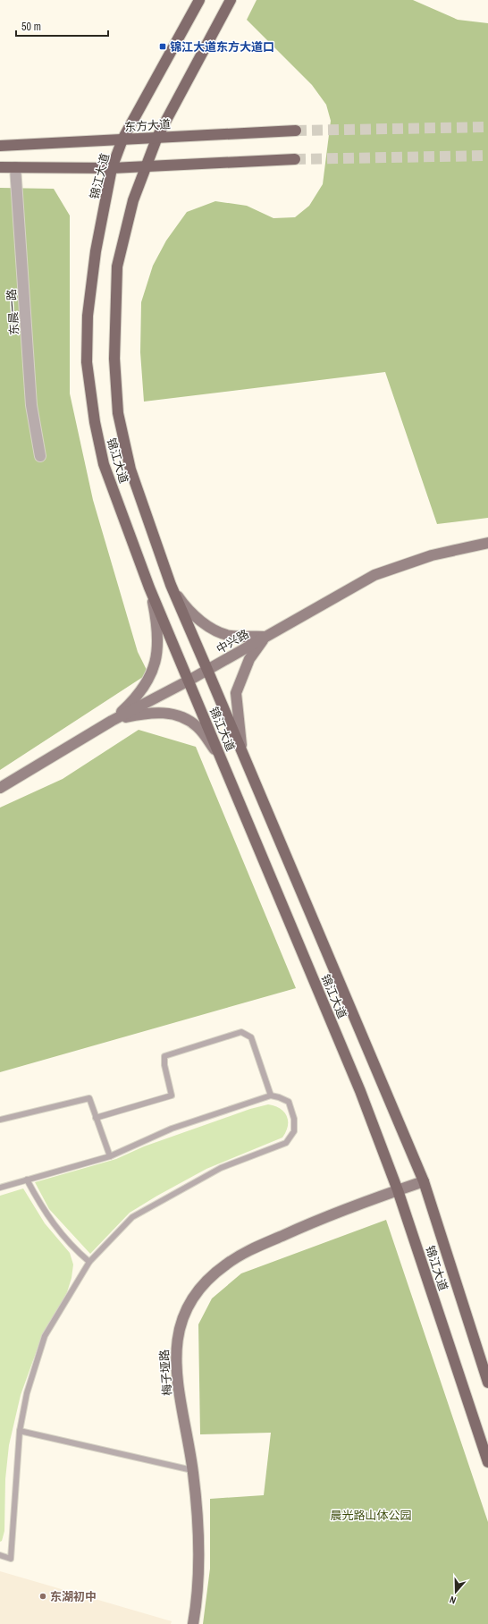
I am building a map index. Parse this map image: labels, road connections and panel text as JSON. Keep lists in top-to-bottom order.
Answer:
{
  "streets": {
    "main road": [
      "东方大道",
      "锦江大道",
      "中兴路",
      "梅子垭路"
    ],
    "street": ["东晨一路"]
  },
  "crossings": [
    ["东方大道", "锦江大道"],
    ["锦江大道", "中兴路"],
    ["锦江大道", "梅子垭路"]
  ],
  "parks": ["晨光路山体公园"],
  "places": {
    "transit": ["锦江大道东方大道口"],
    "other": ["东湖初中"]
  },
  "scale_bar": "50 m",
  "north": "bottom"
}
